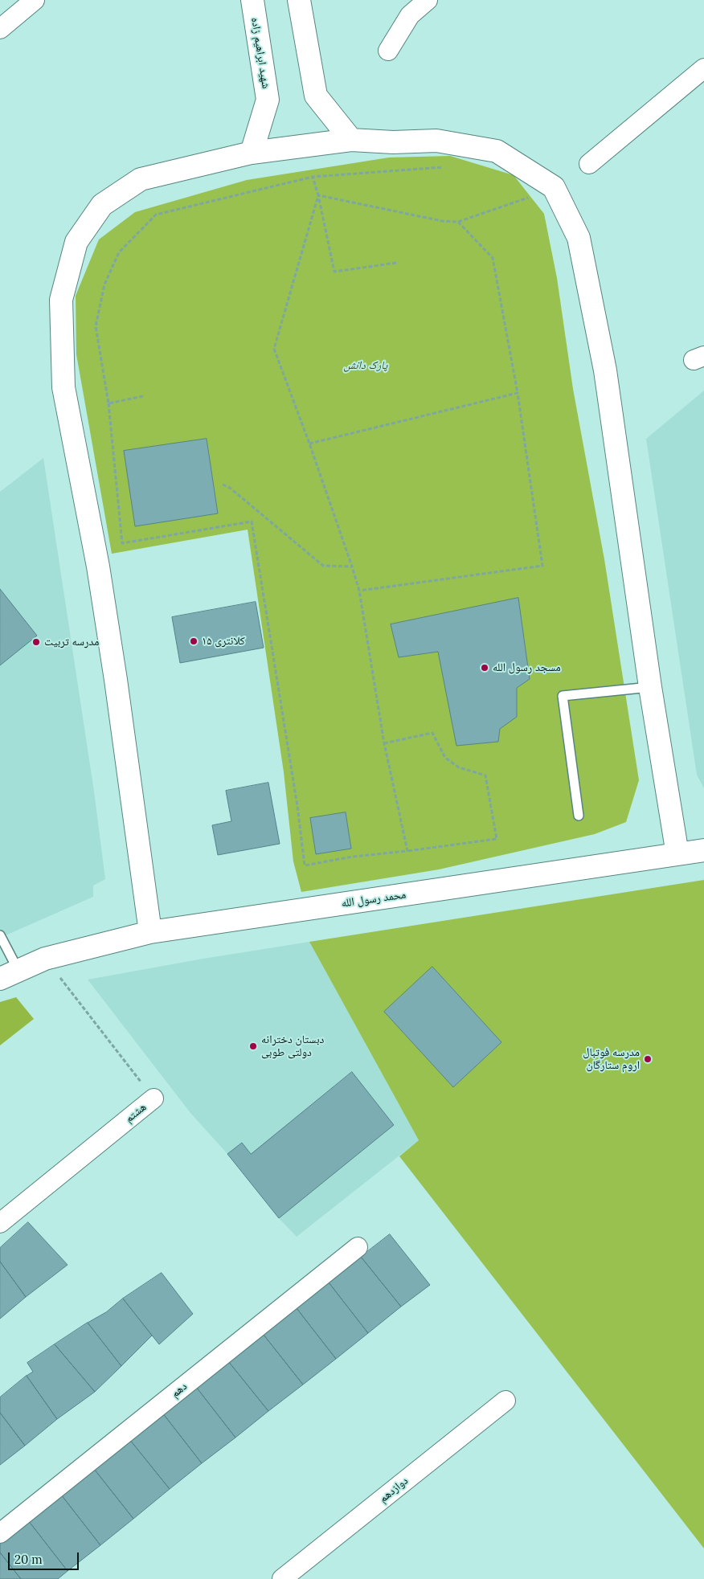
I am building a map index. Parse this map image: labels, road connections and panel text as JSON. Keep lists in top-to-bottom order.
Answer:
{
  "streets": {
    "street": [
      "شهيد ابراهيم زاده",
      "محمد رسول الله",
      "هشتم",
      "دهم",
      "دوازدهم"
    ]
  },
  "crossings": [
    ["محمد رسول الله", "هشتم"]
  ],
  "parks": ["پارک دانش"],
  "places": [
    "کلانتری ۱۵",
    "مدرسه تربیت",
    "مسجد رسول الله",
    "دبستان دخترانه دولتی طوبی",
    "مدرسه فوتبال اروم ستارگان"
  ],
  "scale_bar": "20 m"
}
